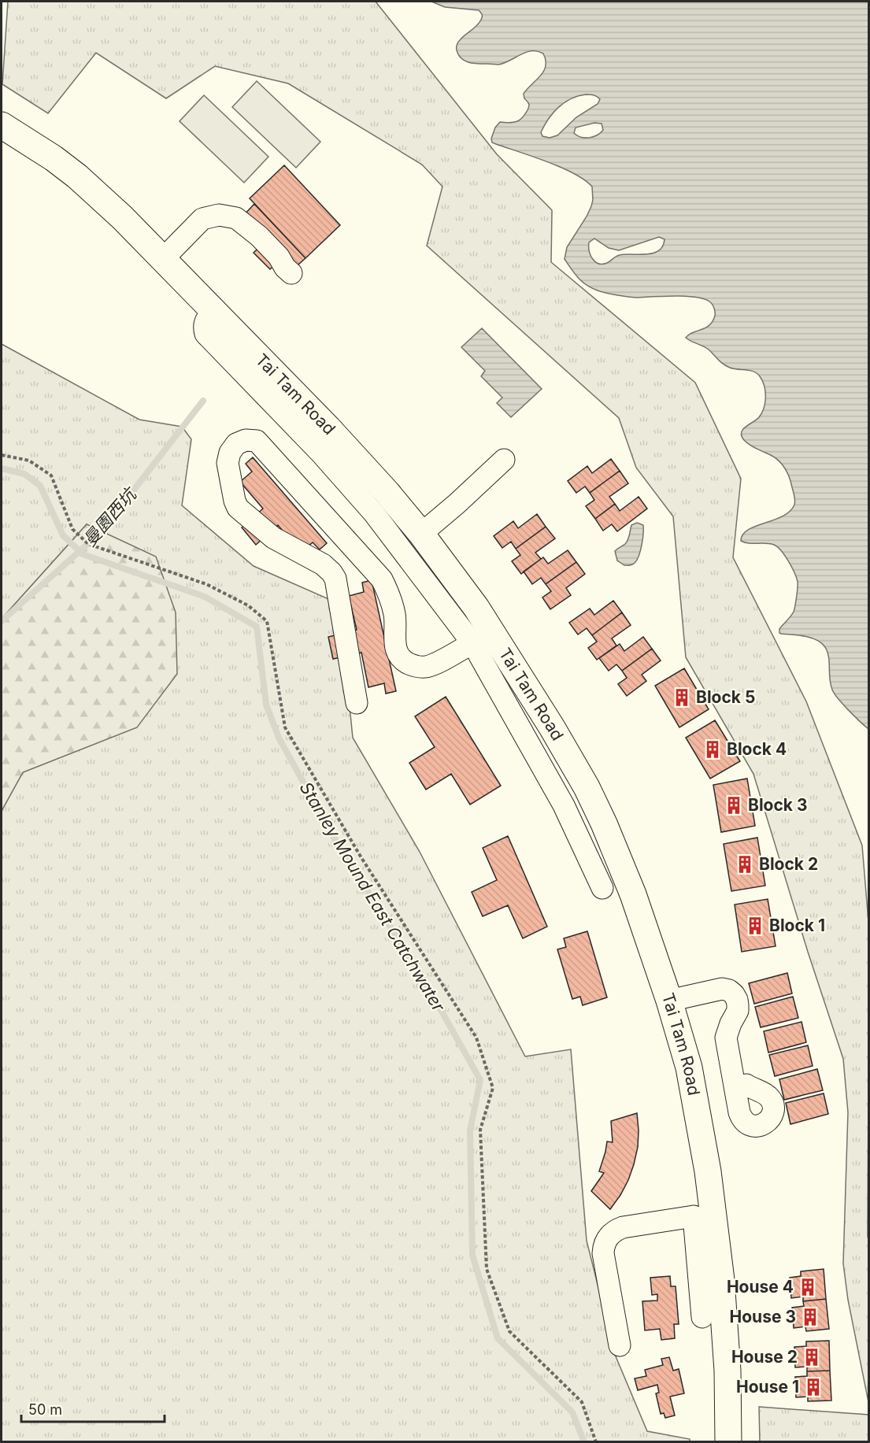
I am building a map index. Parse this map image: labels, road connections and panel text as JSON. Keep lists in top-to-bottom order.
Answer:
{
  "streets": {
    "main road": ["Tai Tam Road"]
  },
  "water": ["曼園西坑", "Stanley Mound East Catchwater"],
  "places": {
    "building": [
      "Block 5",
      "Block 4",
      "Block 3",
      "Block 2",
      "Block 1",
      "House 4",
      "House 3",
      "House 2",
      "House 1"
    ]
  },
  "scale_bar": "50 m"
}
